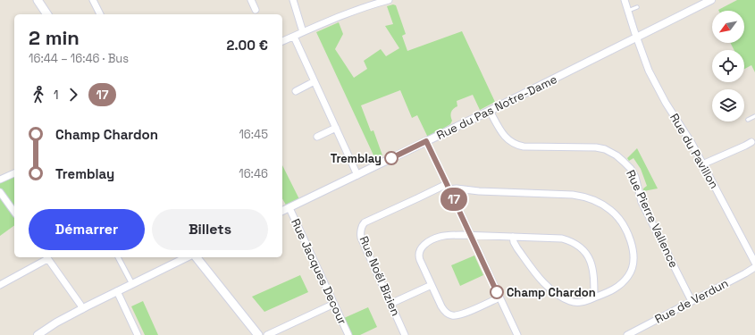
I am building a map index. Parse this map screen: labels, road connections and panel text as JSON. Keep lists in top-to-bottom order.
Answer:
{
  "streets": {
    "street": [
      "Rue du Pas Notre-Dame",
      "Rue du Pavillon",
      "Rue Pierre Vallence",
      "Rue Jacques Decour",
      "Rue Noël Bizien",
      "Rue de Verdun"
    ]
  },
  "crossings": [
    ["Rue du Pas Notre-Dame", "Rue du Pavillon"],
    ["Rue du Pas Notre-Dame", "Rue Pierre Vallence"],
    ["Rue du Pas Notre-Dame", "Rue Jacques Decour"],
    ["Rue Pierre Vallence", "Rue de Verdun"]
  ],
  "places": ["Tremblay", "Champ Chardon"],
  "lines": ["bus line 17"],
  "north": "bottom left",
  "page": {
    "on_map": "17",
    "heading": ["2 min", "16:44 – 16:46 · Bus", "2.00 €"],
    "legs": ["1", "17"],
    "list": [
      {
        "name": "Champ Chardon",
        "value": "16:45"
      },
      {
        "name": "Tremblay",
        "value": "16:46"
      }
    ],
    "buttons": ["Démarrer", "Billets"]
  }
}
